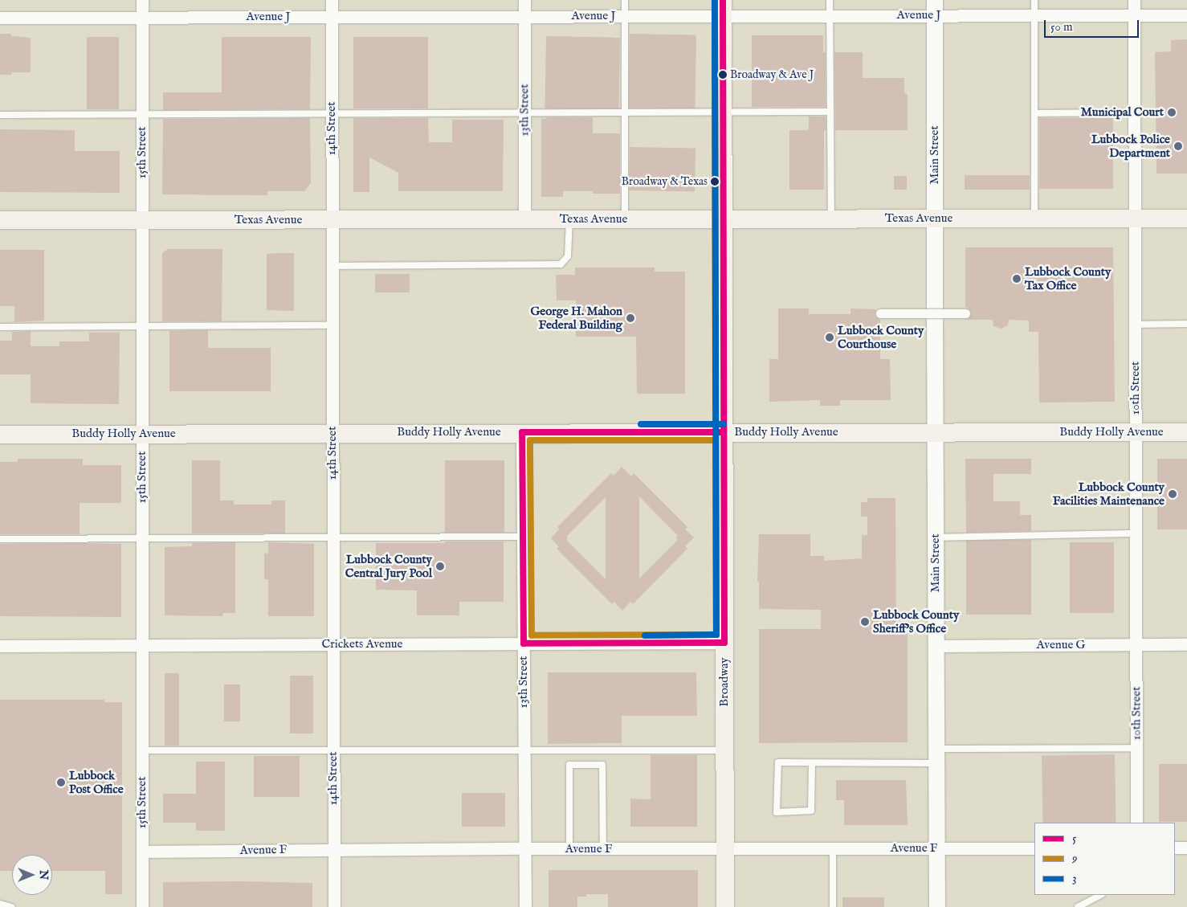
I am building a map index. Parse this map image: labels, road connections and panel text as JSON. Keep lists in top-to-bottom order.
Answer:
{
  "streets": {
    "main road": ["Texas Avenue", "Buddy Holly Avenue", "Broadway"],
    "street": [
      "Avenue J",
      "13th Street",
      "14th Street",
      "15th Street",
      "Main Street",
      "10th Street",
      "Crickets Avenue",
      "Avenue G",
      "Avenue F"
    ]
  },
  "crossings": [
    ["Avenue J", "13th Street"],
    ["Avenue J", "14th Street"],
    ["Avenue J", "15th Street"],
    ["Avenue J", "Main Street"],
    ["Avenue J", "10th Street"],
    ["Avenue J", "Broadway"],
    ["13th Street", "Texas Avenue"],
    ["13th Street", "Buddy Holly Avenue"],
    ["13th Street", "Crickets Avenue"],
    ["13th Street", "Avenue F"],
    ["14th Street", "Texas Avenue"],
    ["14th Street", "Buddy Holly Avenue"],
    ["14th Street", "Crickets Avenue"],
    ["14th Street", "Avenue F"],
    ["15th Street", "Texas Avenue"],
    ["15th Street", "Buddy Holly Avenue"],
    ["15th Street", "Crickets Avenue"],
    ["15th Street", "Avenue F"],
    ["Main Street", "Texas Avenue"],
    ["Main Street", "Buddy Holly Avenue"],
    ["Main Street", "Avenue G"],
    ["Main Street", "Avenue F"],
    ["Texas Avenue", "10th Street"],
    ["Texas Avenue", "Broadway"],
    ["10th Street", "Buddy Holly Avenue"],
    ["10th Street", "Avenue G"],
    ["Buddy Holly Avenue", "Broadway"],
    ["Crickets Avenue", "Broadway"],
    ["Broadway", "Avenue F"]
  ],
  "places": [
    "Broadway & Ave J",
    "Municipal Court",
    "Lubbock Police Department",
    "Broadway & Texas",
    "Lubbock County Tax Office",
    "George H. Mahon Federal Building",
    "Lubbock County Courthouse",
    "Lubbock County Facilities Maintenance",
    "Lubbock County Central Jury Pool",
    "Lubbock County Sheriff's Office",
    "Lubbock Post Office"
  ],
  "lines": ["transit line 5", "transit line 9", "transit line 3"],
  "legend": ["5", "9", "3"],
  "scale_bar": "50 m",
  "north": "right"
}
